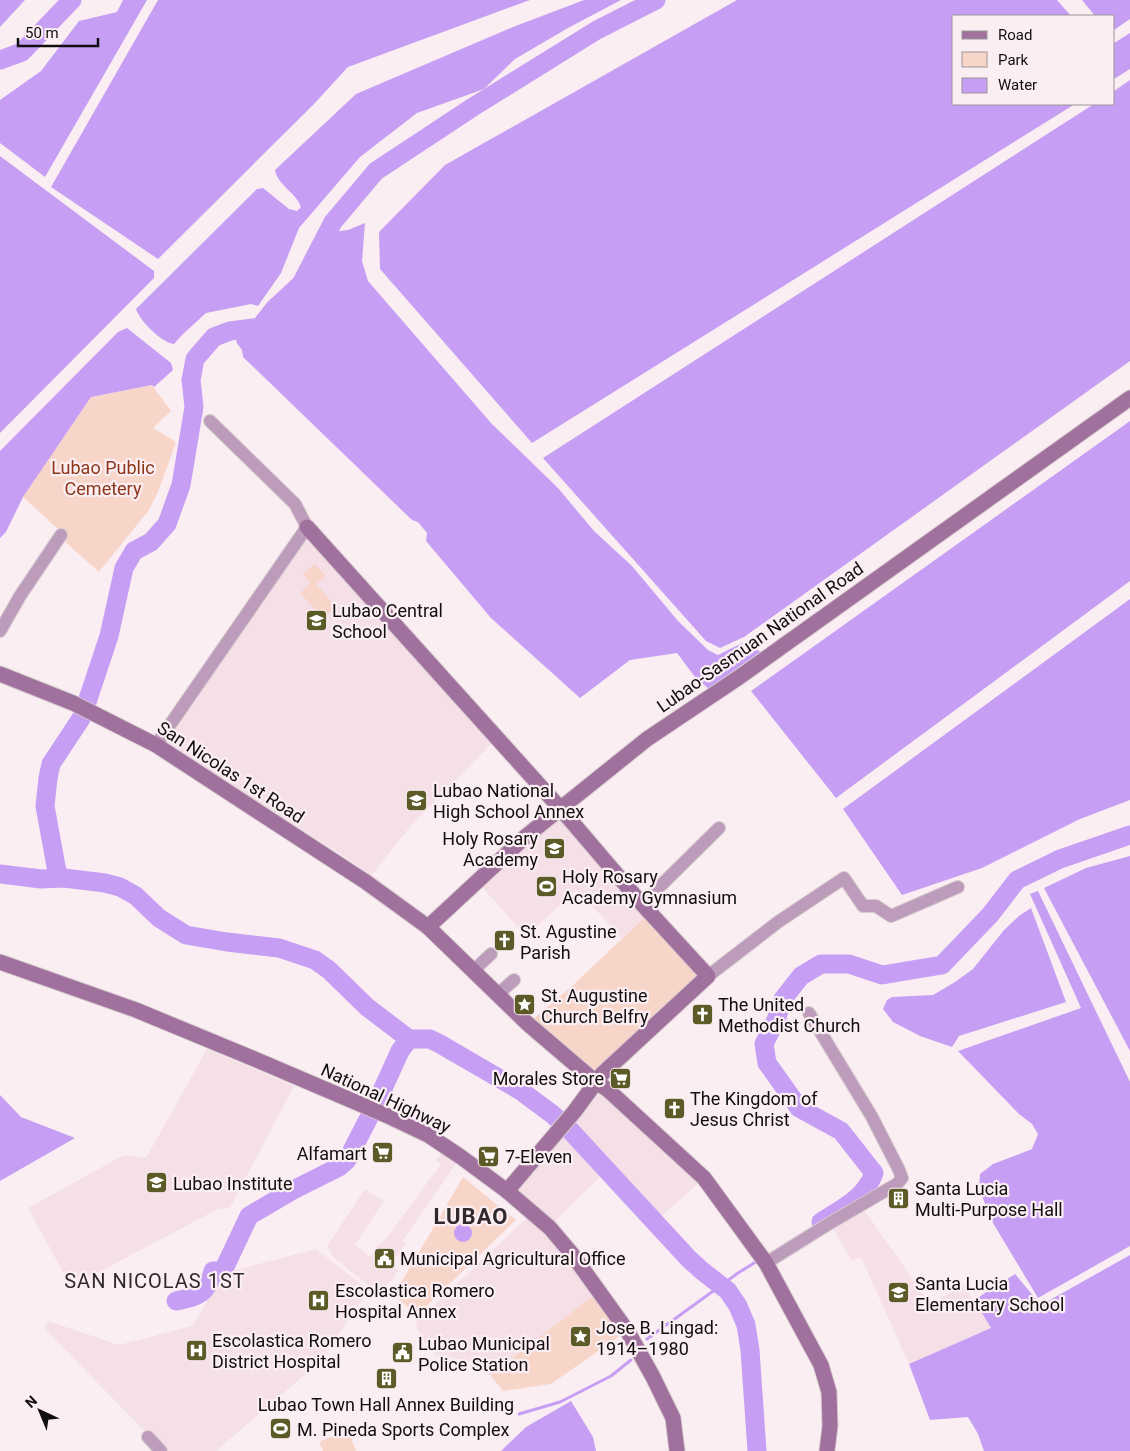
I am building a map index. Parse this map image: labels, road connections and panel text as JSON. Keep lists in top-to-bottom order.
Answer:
{
  "streets": {
    "main road": ["Lubao-Sasmuan National Road", "San Nicolas 1st Road", "National Highway"]
  },
  "crossings": [
    ["Lubao-Sasmuan National Road", "San Nicolas 1st Road"]
  ],
  "districts": ["LUBAO", "SAN NICOLAS 1ST"],
  "parks": ["Lubao Public Cemetery"],
  "places": {
    "school or university": [
      "Lubao Central School",
      "Lubao National High School Annex",
      "Holy Rosary Academy",
      "Lubao Institute",
      "Santa Lucia Elementary School"
    ],
    "sports": ["Holy Rosary Academy Gymnasium", "M. Pineda Sports Complex"],
    "church": ["St. Agustine Parish", "The United Methodist Church", "The Kingdom of Jesus Christ"],
    "place": ["St. Augustine Church Belfry", "Jose B. Lingad: 1914–1980"],
    "supermarket": ["Morales Store", "Alfamart", "7-Eleven"],
    "building": ["Santa Lucia Multi-Purpose Hall", "Lubao Town Hall Annex Building"],
    "public building": ["Municipal Agricultural Office", "Lubao Municipal Police Station"],
    "hospital": ["Escolastica Romero Hospital Annex", "Escolastica Romero District Hospital"]
  },
  "legend": ["Road", "Park", "Water"],
  "scale_bar": "50 m",
  "north": "top left"
}
